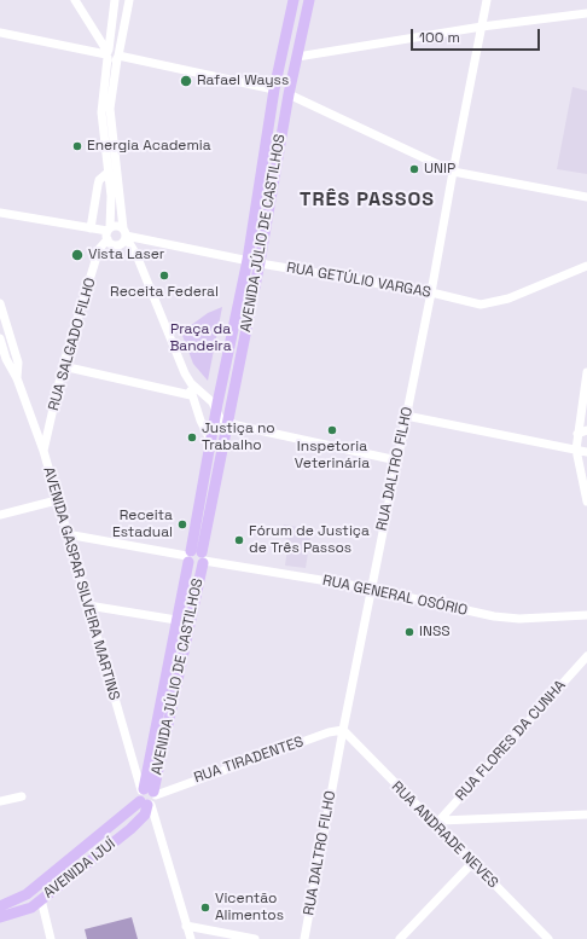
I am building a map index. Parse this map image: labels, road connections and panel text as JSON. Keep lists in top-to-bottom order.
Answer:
{
  "streets": {
    "main road": ["AVENIDA JÚLIO DE CASTILHOS", "AVENIDA IJUÍ"],
    "street": [
      "RUA GETÚLIO VARGAS",
      "RUA SALGADO FILHO",
      "RUA DALTRO FILHO",
      "AVENIDA GASPAR SILVEIRA MARTINS",
      "RUA GENERAL OSÓRIO",
      "RUA FLORES DA CUNHA",
      "RUA TIRADENTES",
      "RUA ANDRADE NEVES"
    ]
  },
  "crossings": [
    ["AVENIDA JÚLIO DE CASTILHOS", "RUA GETÚLIO VARGAS"],
    ["AVENIDA JÚLIO DE CASTILHOS", "AVENIDA GASPAR SILVEIRA MARTINS"],
    ["AVENIDA JÚLIO DE CASTILHOS", "RUA GENERAL OSÓRIO"],
    ["AVENIDA JÚLIO DE CASTILHOS", "RUA TIRADENTES"],
    ["AVENIDA JÚLIO DE CASTILHOS", "AVENIDA IJUÍ"],
    ["RUA GETÚLIO VARGAS", "RUA SALGADO FILHO"],
    ["RUA GETÚLIO VARGAS", "RUA DALTRO FILHO"],
    ["RUA SALGADO FILHO", "AVENIDA GASPAR SILVEIRA MARTINS"],
    ["RUA DALTRO FILHO", "RUA GENERAL OSÓRIO"],
    ["RUA DALTRO FILHO", "RUA TIRADENTES"],
    ["RUA DALTRO FILHO", "RUA ANDRADE NEVES"],
    ["AVENIDA GASPAR SILVEIRA MARTINS", "RUA TIRADENTES"],
    ["AVENIDA GASPAR SILVEIRA MARTINS", "AVENIDA IJUÍ"],
    ["RUA FLORES DA CUNHA", "RUA ANDRADE NEVES"],
    ["RUA TIRADENTES", "RUA ANDRADE NEVES"],
    ["RUA TIRADENTES", "AVENIDA IJUÍ"]
  ],
  "districts": ["TRÊS PASSOS"],
  "parks": ["Praça da Bandeira"],
  "places": [
    "Rafael Wayss",
    "Energia Academia",
    "UNIP",
    "Vista Laser",
    "Receita Federal",
    "Inspetoria Veterinária",
    "Justiça no Trabalho",
    "Receita Estadual",
    "Fórum de Justiça de Três Passos",
    "INSS",
    "Vicentão Alimentos"
  ],
  "scale_bar": "100 m"
}
